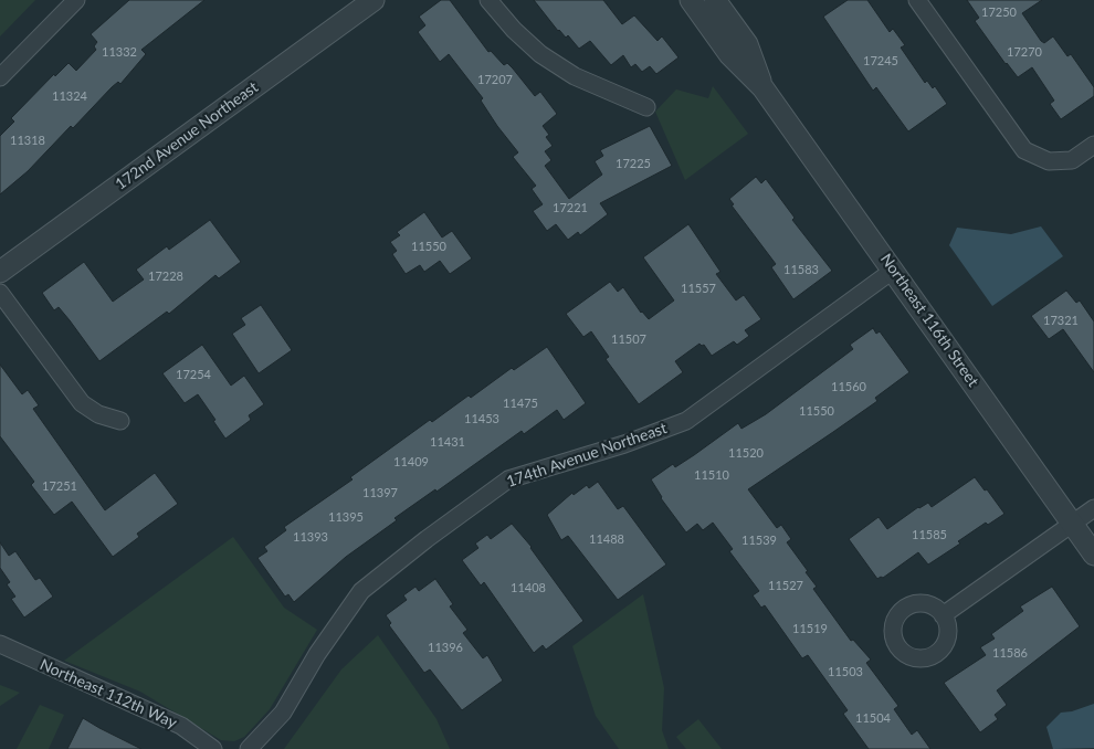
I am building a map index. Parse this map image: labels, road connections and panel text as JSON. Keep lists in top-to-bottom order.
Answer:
{
  "streets": {
    "street": [
      "172nd Avenue Northeast",
      "Northeast 116th Street",
      "174th Avenue Northeast",
      "Northeast 112th Way"
    ]
  },
  "crossings": [
    ["Northeast 116th Street", "174th Avenue Northeast"]
  ],
  "house_numbers": [
    "17250",
    "11332",
    "17270",
    "17245",
    "17207",
    "11324",
    "11318",
    "17225",
    "17221",
    "11550",
    "11583",
    "17228",
    "11557",
    "17321",
    "11507",
    "17254",
    "11560",
    "11475",
    "11550",
    "11453",
    "11431",
    "11520",
    "11409",
    "11510",
    "17251",
    "11397",
    "11395",
    "11585",
    "11393",
    "11488",
    "11539",
    "11527",
    "11408",
    "11519",
    "11396",
    "11586",
    "11503",
    "11504"
  ]
}
